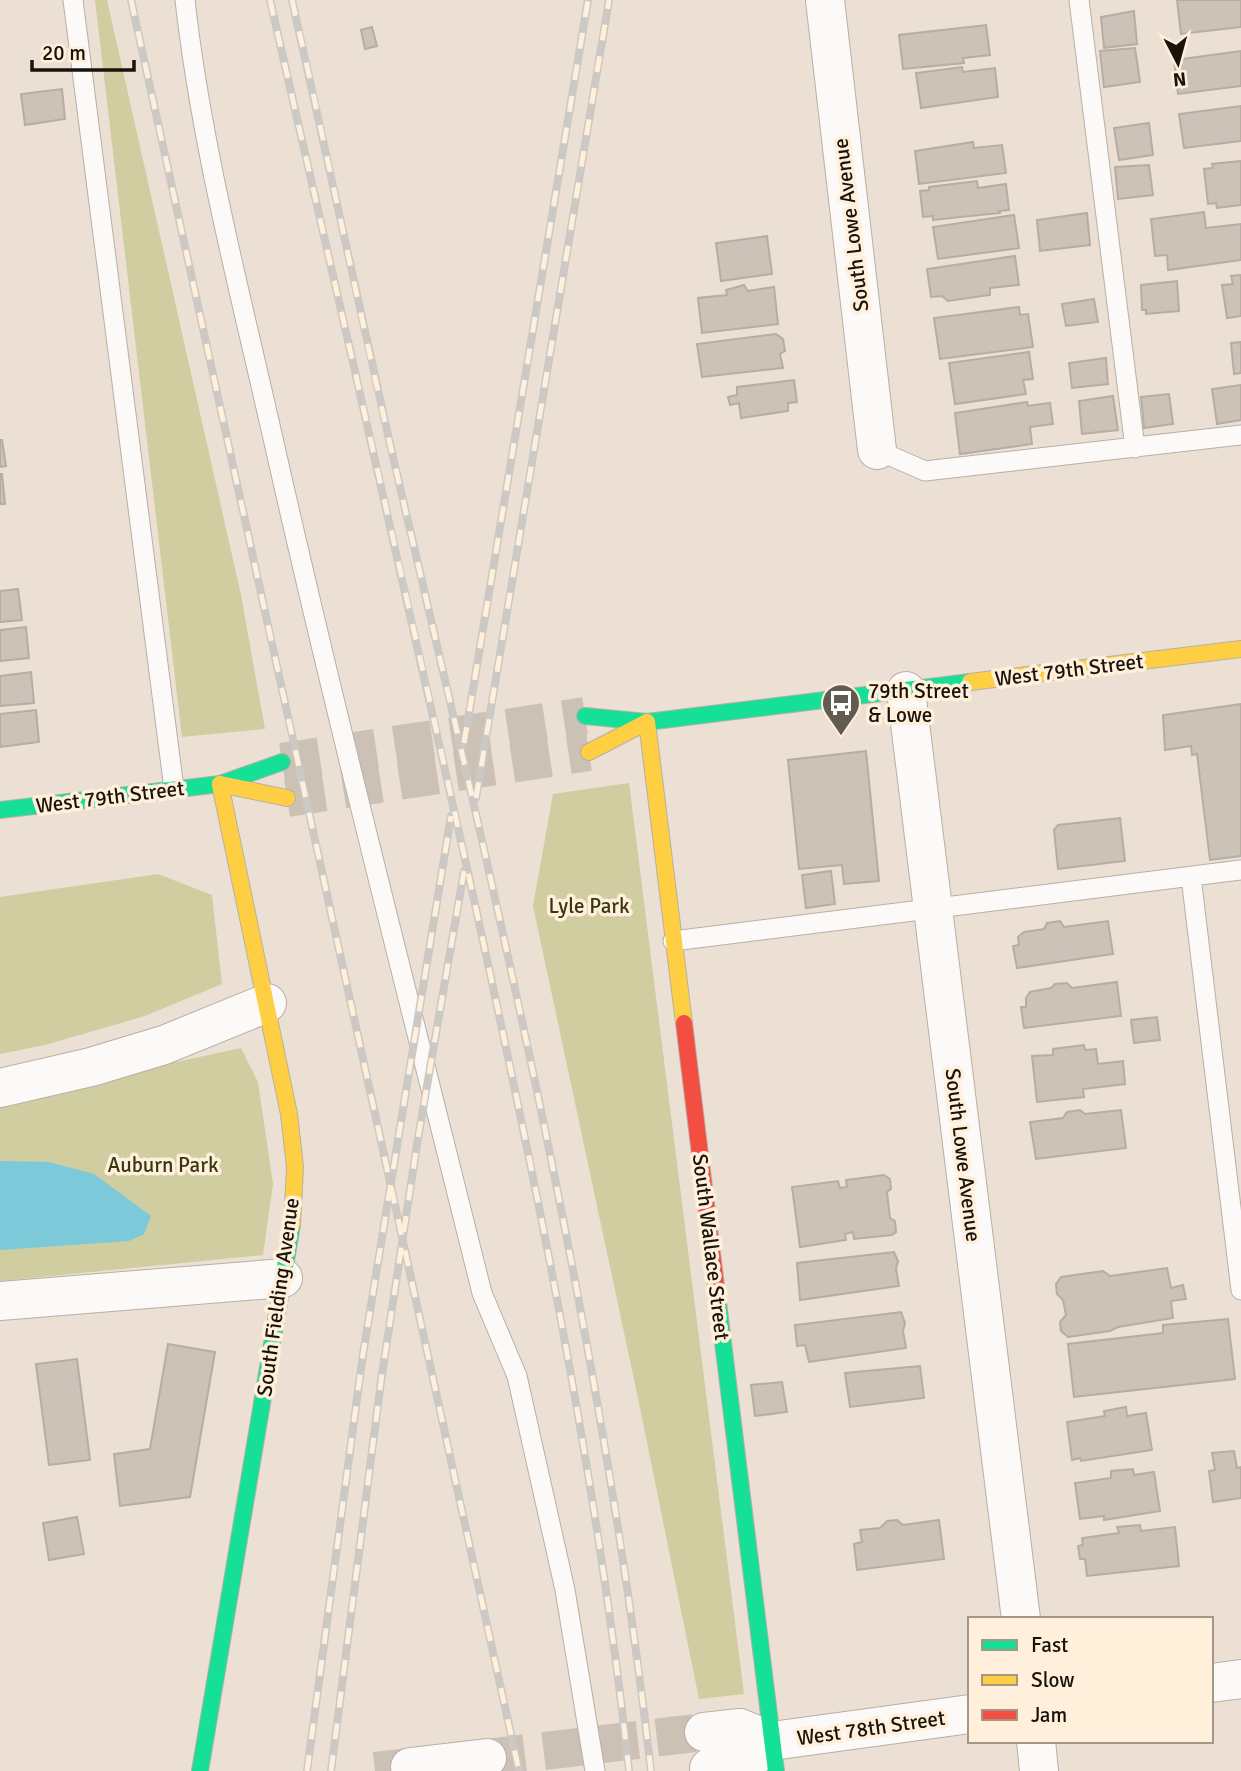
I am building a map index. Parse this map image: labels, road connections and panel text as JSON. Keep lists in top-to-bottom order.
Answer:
{
  "streets": {
    "street": [
      "South Lowe Avenue",
      "West 79th Street",
      "South Wallace Street",
      "South Fielding Avenue",
      "West 78th Street"
    ]
  },
  "crossings": [
    ["South Lowe Avenue", "West 79th Street"],
    ["West 79th Street", "South Wallace Street"],
    ["West 79th Street", "South Fielding Avenue"],
    ["South Wallace Street", "West 78th Street"]
  ],
  "parks": ["Lyle Park", "Auburn Park"],
  "places": {
    "bus stop": ["79th Street & Lowe"]
  },
  "legend": ["Fast", "Slow", "Jam"],
  "scale_bar": "20 m",
  "north": "bottom"
}
